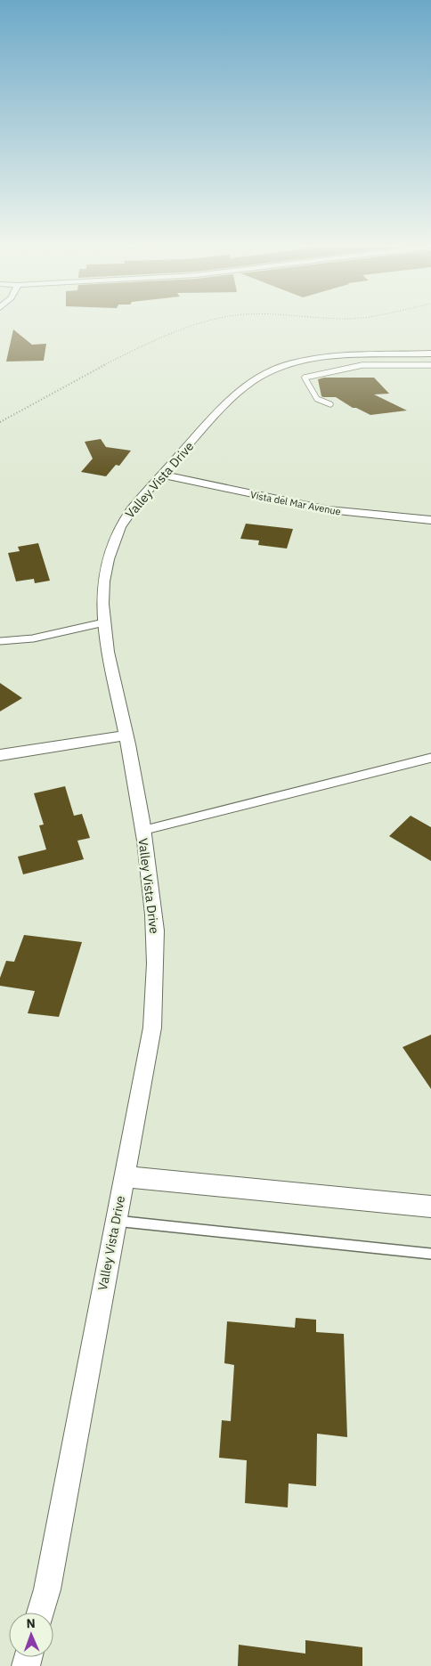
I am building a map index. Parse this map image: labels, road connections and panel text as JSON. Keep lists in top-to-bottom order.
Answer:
{
  "streets": {
    "street": ["Valley Vista Drive", "Vista del Mar Avenue"]
  },
  "crossings": [
    ["Valley Vista Drive", "Vista del Mar Avenue"]
  ],
  "north": "top"
}
